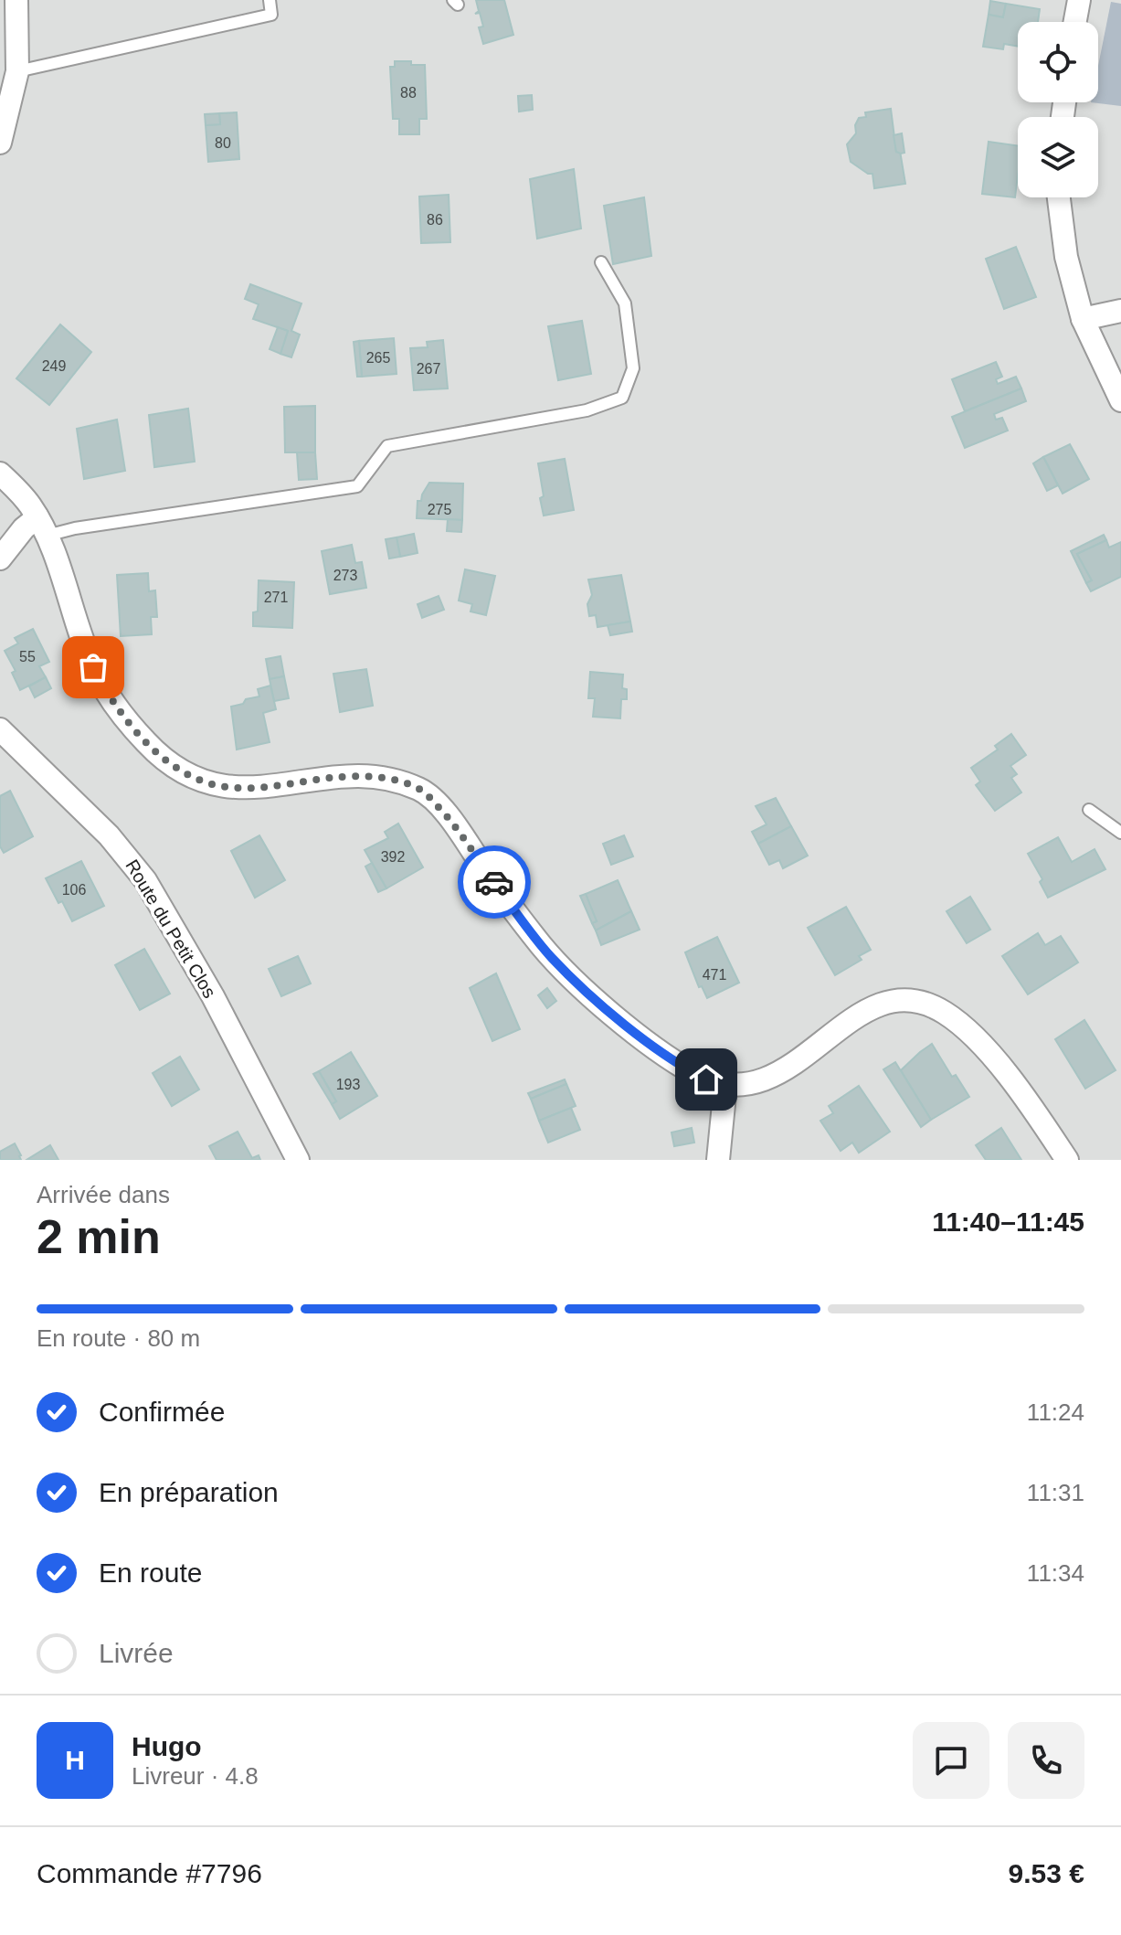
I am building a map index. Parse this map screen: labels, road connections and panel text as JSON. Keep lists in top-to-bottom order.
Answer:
{
  "streets": {
    "street": ["Route du Petit Clos"]
  },
  "house_numbers": [
    "88",
    "80",
    "86",
    "265",
    "249",
    "267",
    "275",
    "273",
    "271",
    "55",
    "392",
    "106",
    "471",
    "193"
  ],
  "page": {
    "heading": ["2 min", "Arrivée dans", "11:40–11:45"],
    "panel": [
      "Hugo",
      "Livreur · 4.8",
      "Commande #7796",
      "9.53 €"
    ],
    "bar": "En route · 80 m",
    "list": [
      ["Confirmée", "11:24"],
      ["En préparation", "11:31"],
      ["En route", "11:34"],
      "Livrée"
    ],
    "round": "H"
  }
}
